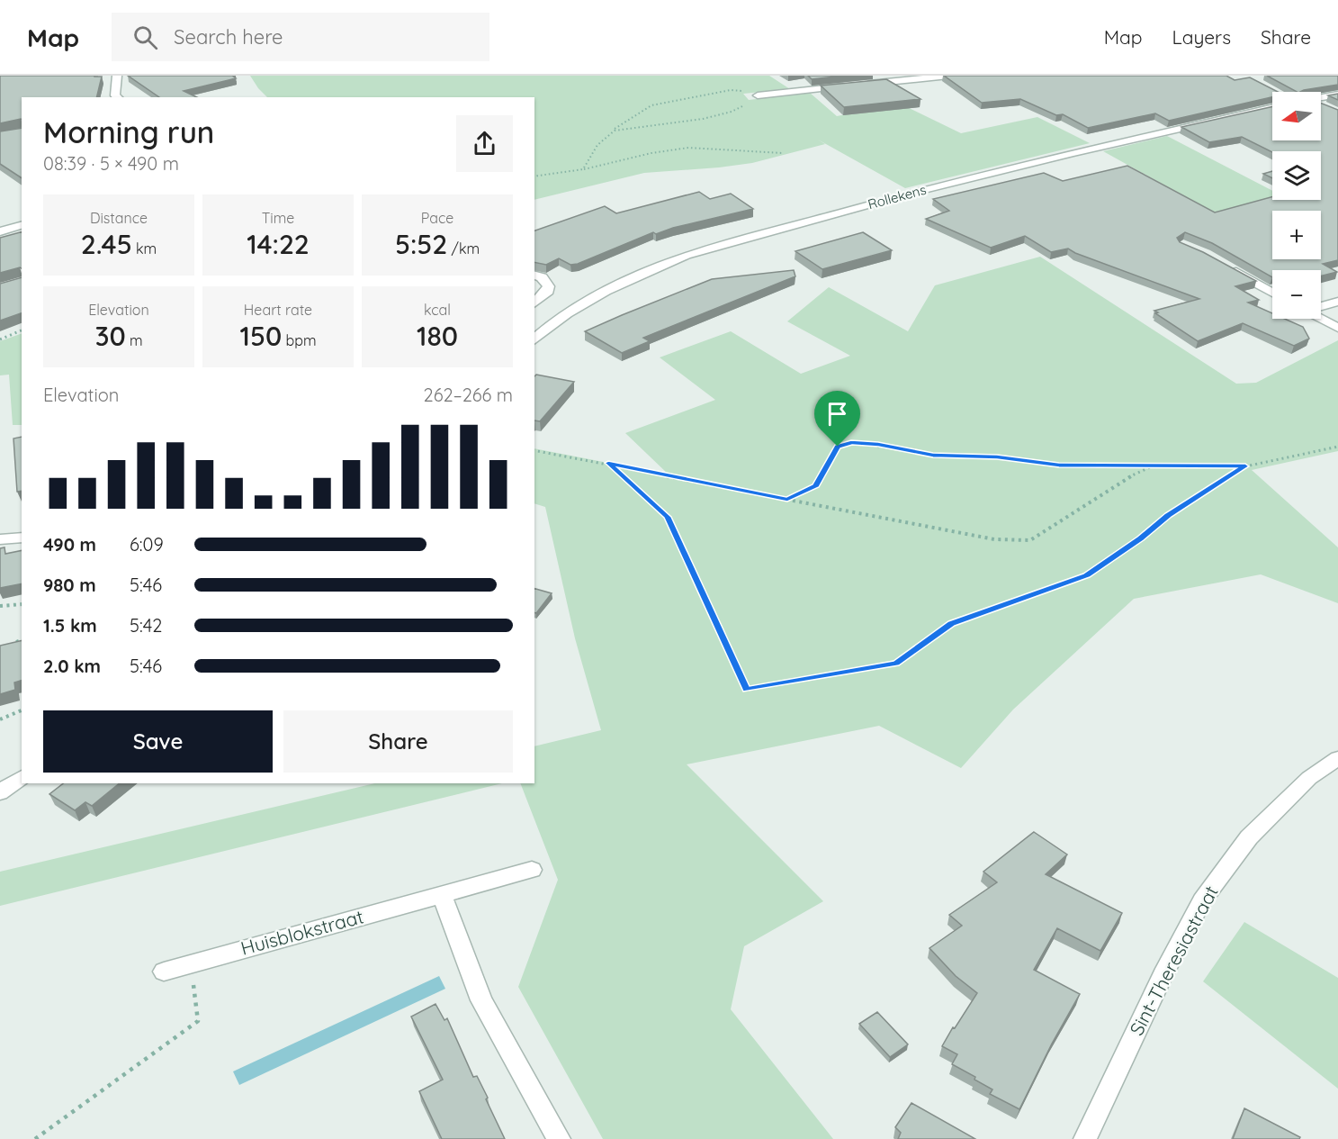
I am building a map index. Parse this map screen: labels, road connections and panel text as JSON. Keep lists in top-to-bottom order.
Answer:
{
  "streets": {
    "street": ["Rollekens", "Huisblokstraat", "Sint-Theresiastraat"]
  },
  "north": "left",
  "page": {
    "header": "Map",
    "search": "Search here",
    "nav": ["Map", "Layers", "Share"],
    "map_buttons": ["+", "−"],
    "heading": ["Morning run", "08:39 · 5 × 490 m"],
    "stats": [
      ["Distance", "2.45 km"],
      ["Time", "14:22"],
      ["Pace", "5:52 /km"],
      ["Elevation", "30 m"],
      ["Heart rate", "150 bpm"],
      ["kcal", "180"]
    ],
    "chart": ["Elevation", "262–266 m"],
    "list": [
      {
        "name": "490 m",
        "note": "6:09"
      },
      {
        "name": "980 m",
        "note": "5:46"
      },
      {
        "name": "1.5 km",
        "note": "5:42"
      },
      {
        "name": "2.0 km",
        "note": "5:46"
      }
    ],
    "buttons": ["Save", "Share"]
  }
}
